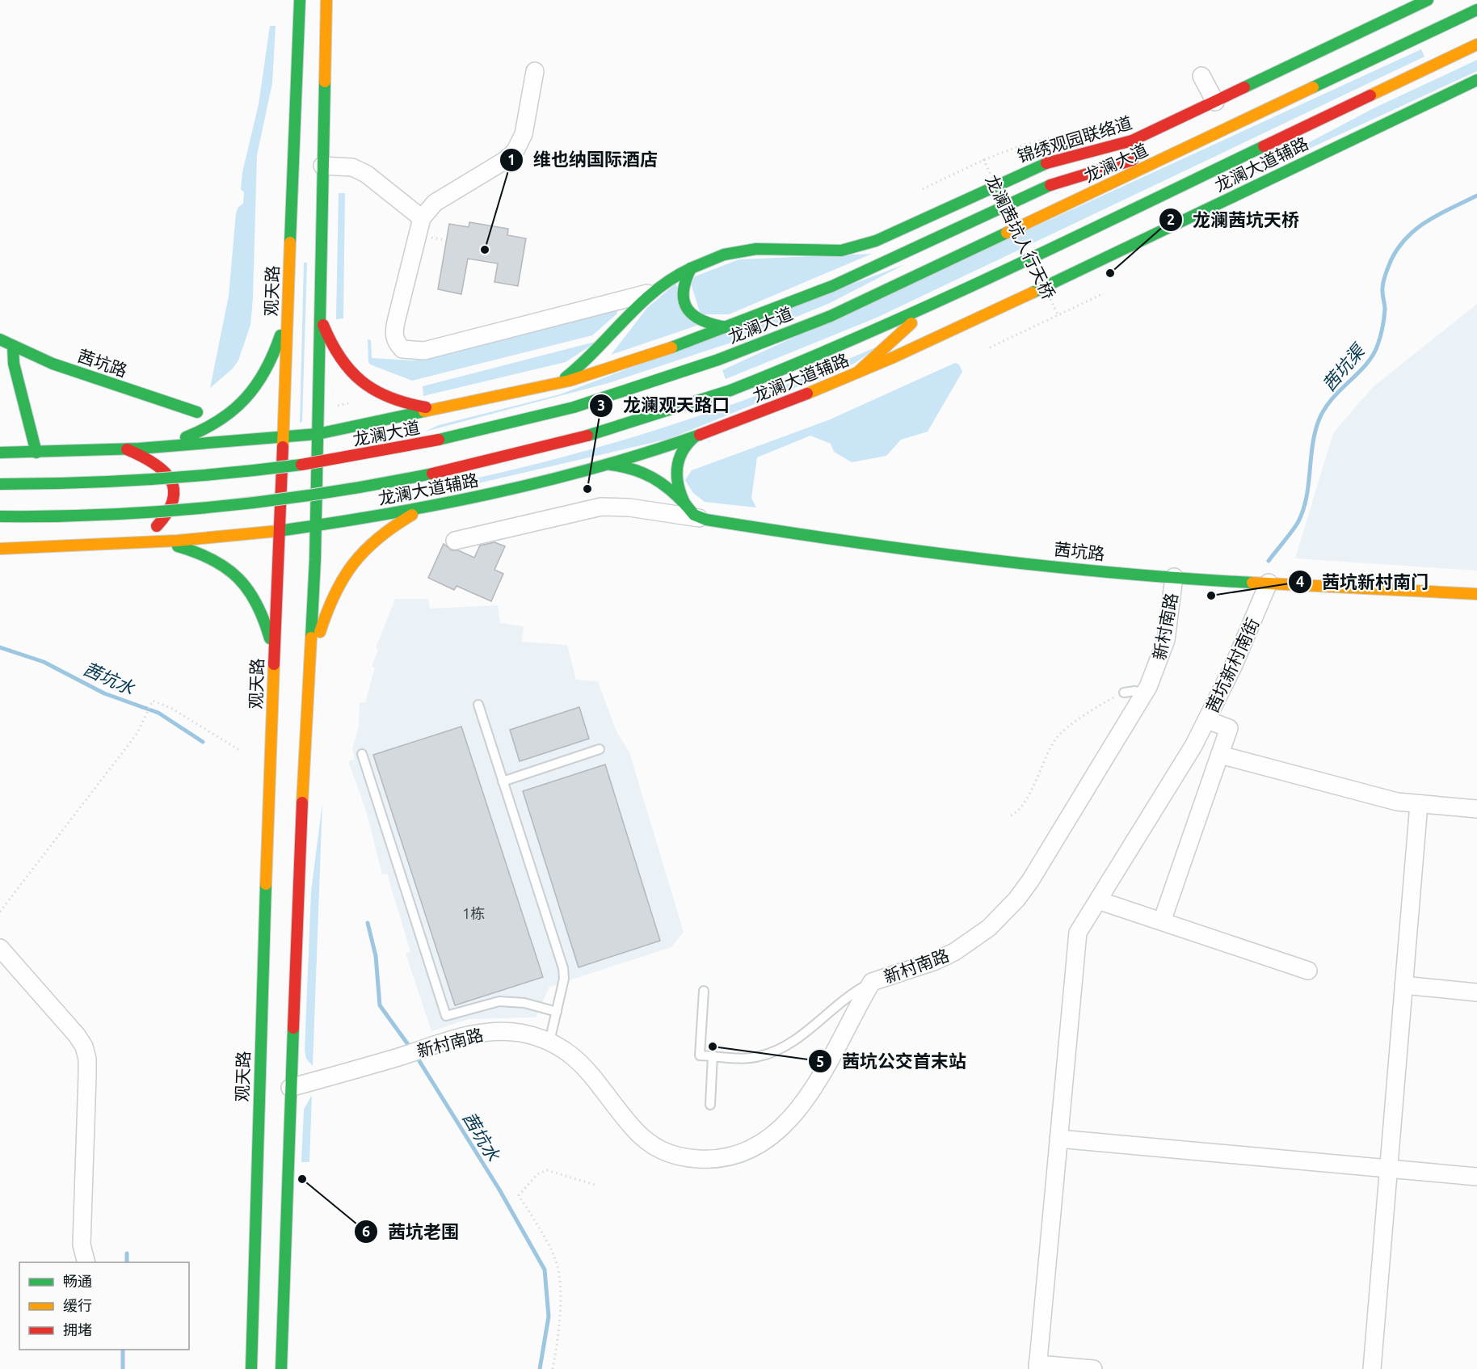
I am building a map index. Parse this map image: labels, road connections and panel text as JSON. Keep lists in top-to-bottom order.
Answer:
{
  "streets": {
    "main road": [
      "锦绣观园联络道",
      "龙澜大道",
      "龙澜大道辅路",
      "观天路",
      "茜坑路"
    ],
    "street": ["新村南路", "茜坑新村南街"],
    "path": ["龙澜茜坑人行天桥"]
  },
  "crossings": [
    ["龙澜大道辅路", "观天路"],
    ["龙澜大道辅路", "茜坑路"],
    ["茜坑路", "新村南路"],
    ["茜坑路", "茜坑新村南街"]
  ],
  "water": ["茜坑渠", "茜坑水"],
  "places": [
    "维也纳国际酒店",
    "龙澜茜坑天桥",
    "龙澜观天路口",
    "茜坑新村南门",
    "茜坑公交首末站",
    "茜坑老围"
  ],
  "house_numbers": ["1栋"],
  "legend": ["畅通", "缓行", "拥堵"]
}
